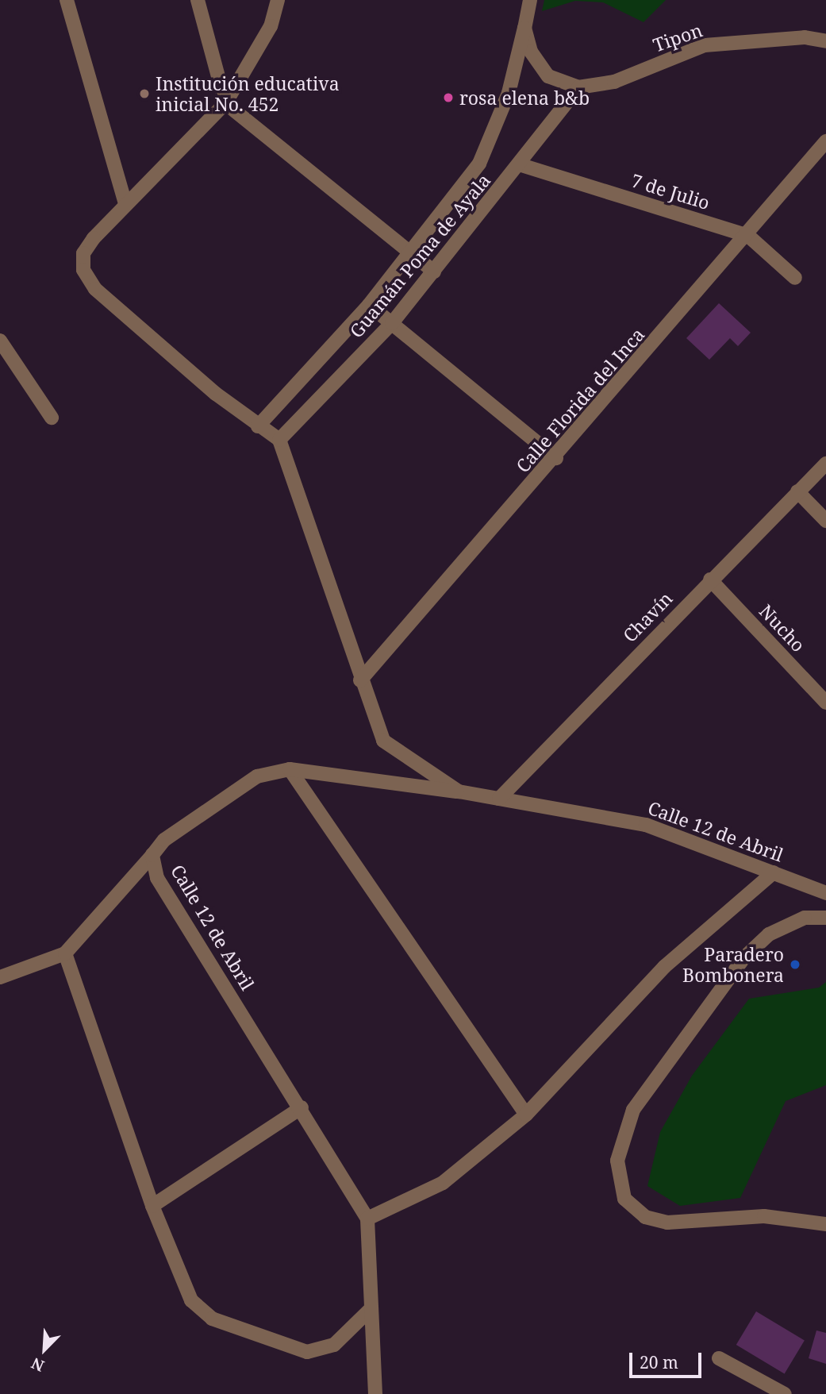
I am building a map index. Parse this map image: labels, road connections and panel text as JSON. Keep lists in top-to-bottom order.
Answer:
{
  "streets": {
    "street": [
      "Tipon",
      "7 de Julio",
      "Guamán Poma de Ayala",
      "Calle Florida del Inca",
      "Chavín",
      "Nucho",
      "Calle 12 de Abril"
    ]
  },
  "crossings": [
    ["Tipon", "Guamán Poma de Ayala"],
    ["7 de Julio", "Guamán Poma de Ayala"],
    ["7 de Julio", "Calle Florida del Inca"],
    ["Guamán Poma de Ayala", "Calle 12 de Abril"],
    ["Calle Florida del Inca", "Calle 12 de Abril"],
    ["Chavín", "Nucho"],
    ["Chavín", "Calle 12 de Abril"]
  ],
  "places": ["Institución educativa inicial No. 452", "rosa elena b&b", "Paradero Bombonera"],
  "scale_bar": "20 m",
  "north": "bottom left"
}
